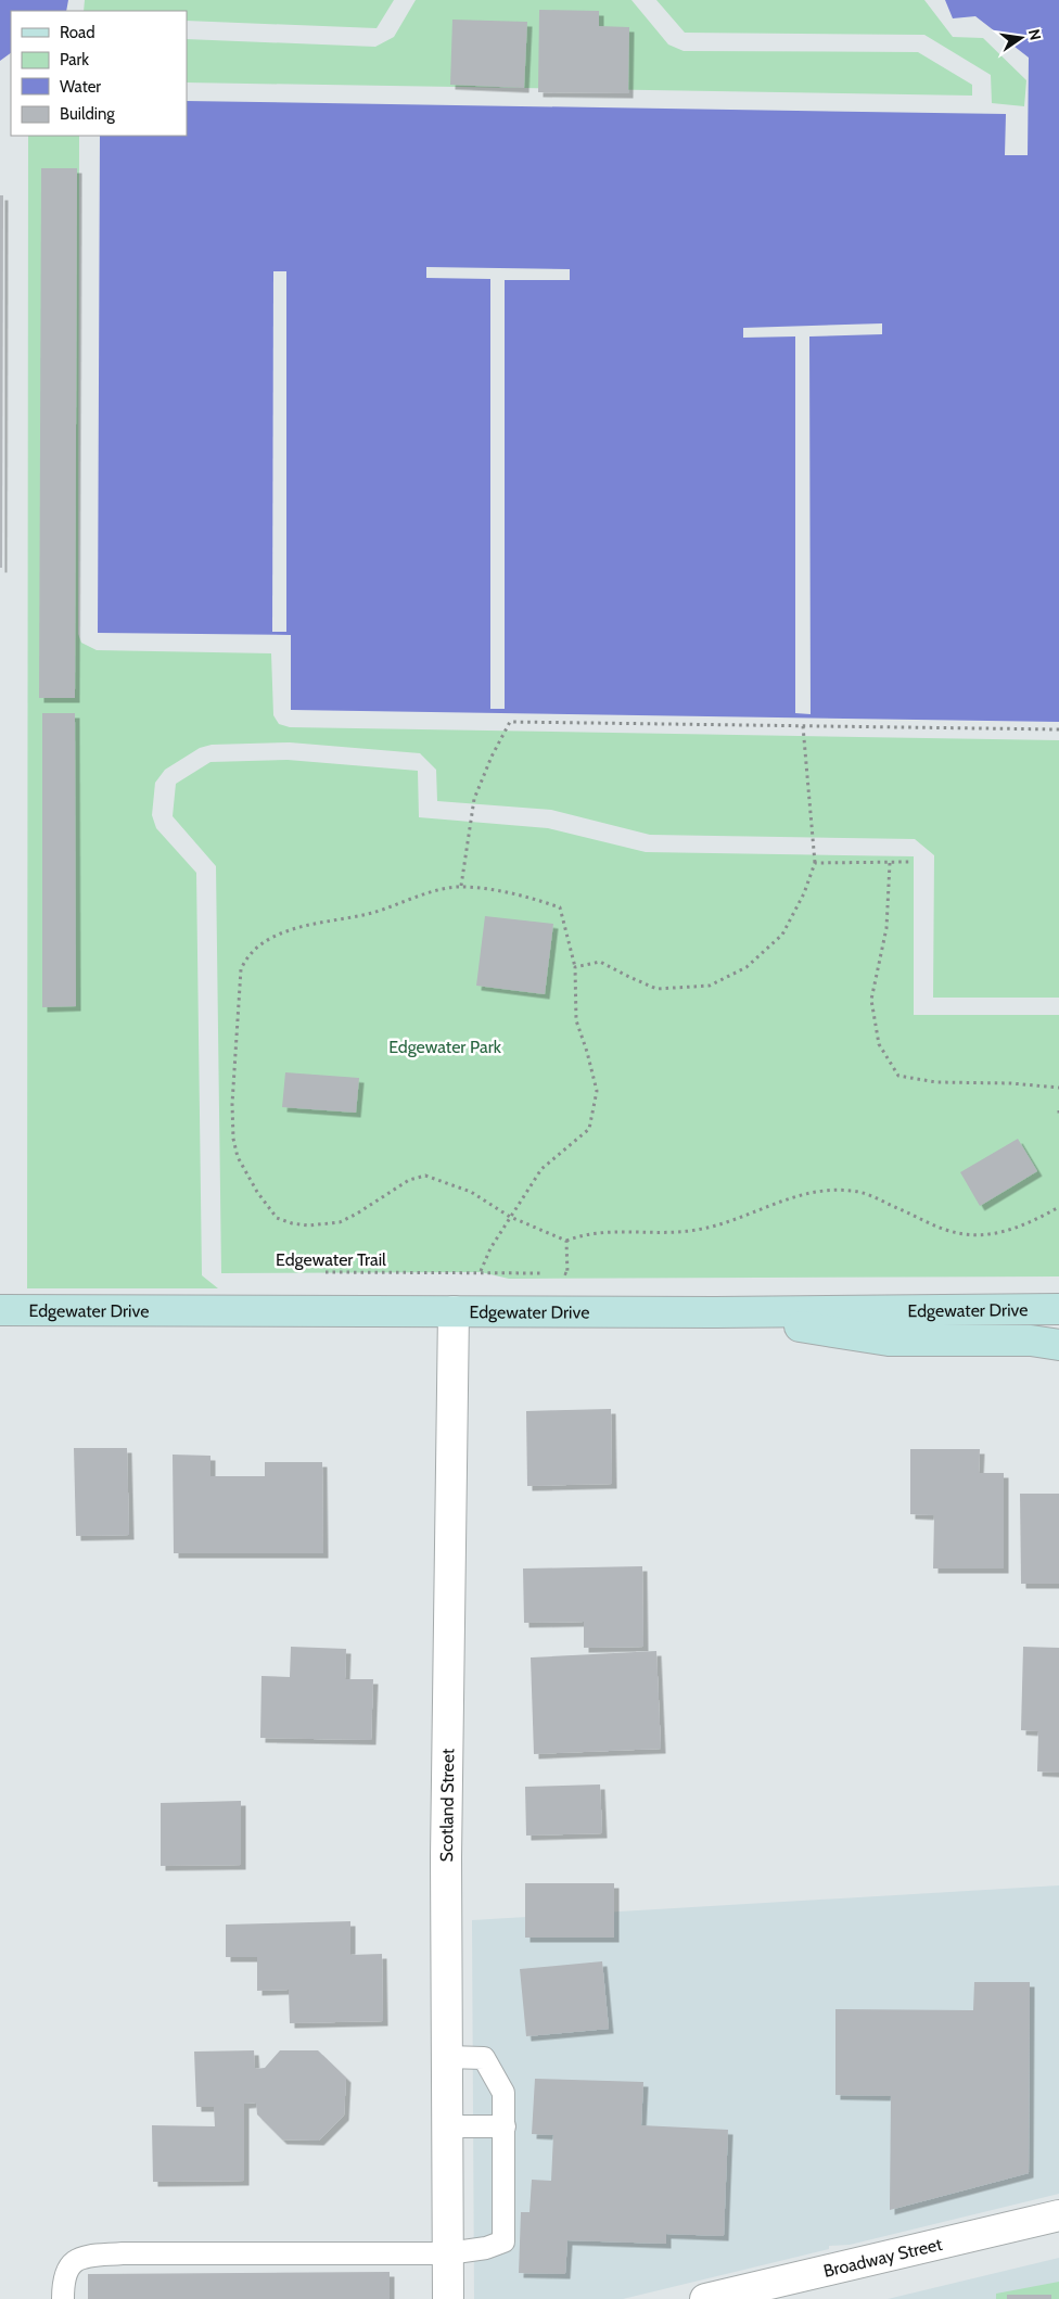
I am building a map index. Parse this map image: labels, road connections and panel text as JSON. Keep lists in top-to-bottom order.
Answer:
{
  "streets": {
    "main road": ["Edgewater Drive"],
    "street": ["Scotland Street", "Broadway Street"],
    "path": ["Edgewater Trail"]
  },
  "crossings": [
    ["Edgewater Drive", "Scotland Street"]
  ],
  "parks": ["Edgewater Park"],
  "legend": [
    "Road",
    "Park",
    "Water",
    "Building"
  ],
  "north": "right"
}
